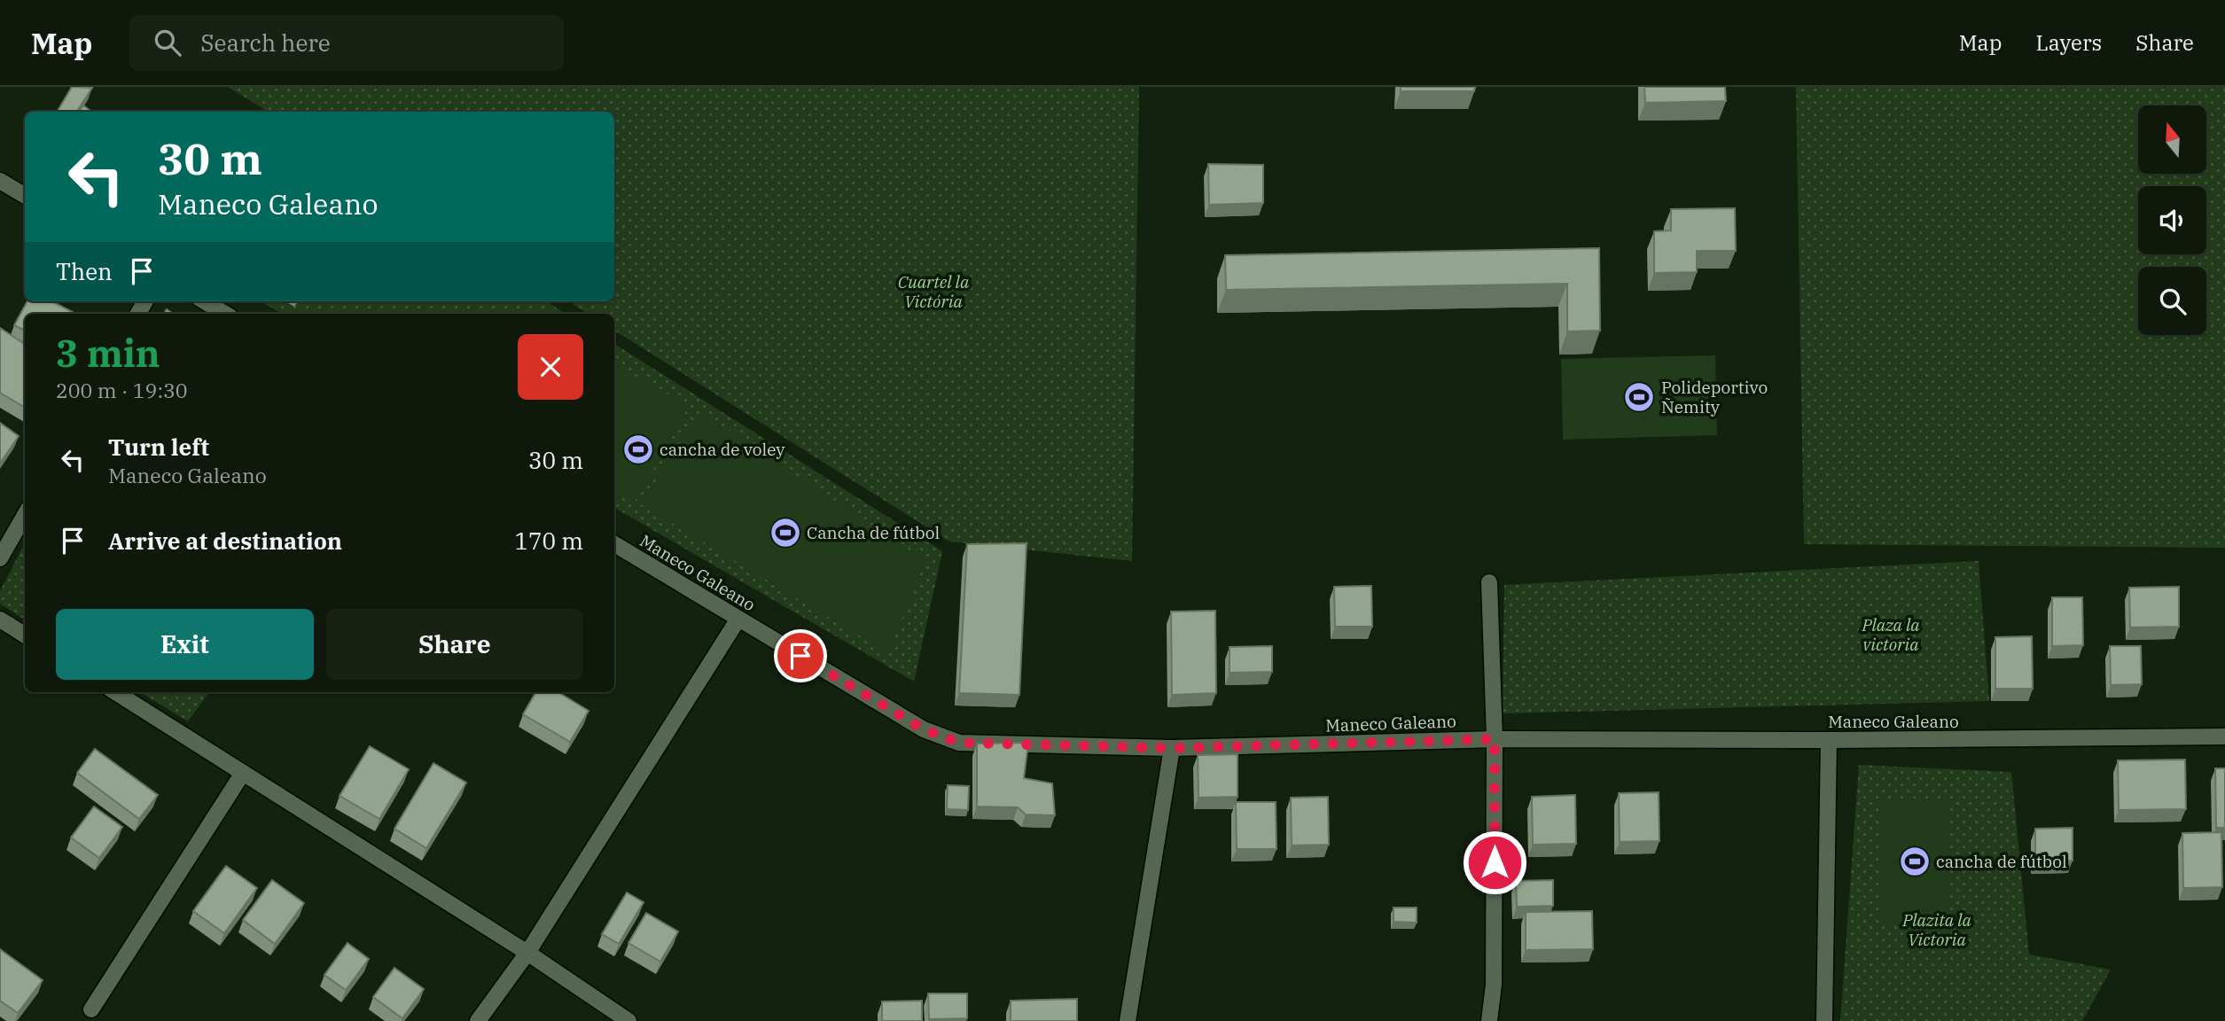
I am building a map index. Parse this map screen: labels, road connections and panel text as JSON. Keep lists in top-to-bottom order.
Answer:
{
  "streets": {
    "street": ["Maneco Galeano"]
  },
  "parks": ["Cuartel la Victória", "Plaza la victoria", "Plazita la Victoria"],
  "places": {
    "sports": [
      "Polideportivo Ñemity",
      "cancha de voley",
      "Cancha de fútbol",
      "cancha de fútbol"
    ]
  },
  "north": "top",
  "page": {
    "header": "Map",
    "search": "Search here",
    "nav": ["Map", "Layers", "Share"],
    "turn": ["30 m", "Maneco Galeano"],
    "then": "Then",
    "heading": ["3 min", "200 m · 19:30"],
    "list": [
      {
        "name": "Turn left",
        "note": "Maneco Galeano",
        "value": "30 m"
      },
      {
        "name": "Arrive at destination",
        "value": "170 m"
      }
    ],
    "buttons": ["Exit", "Share"]
  }
}
